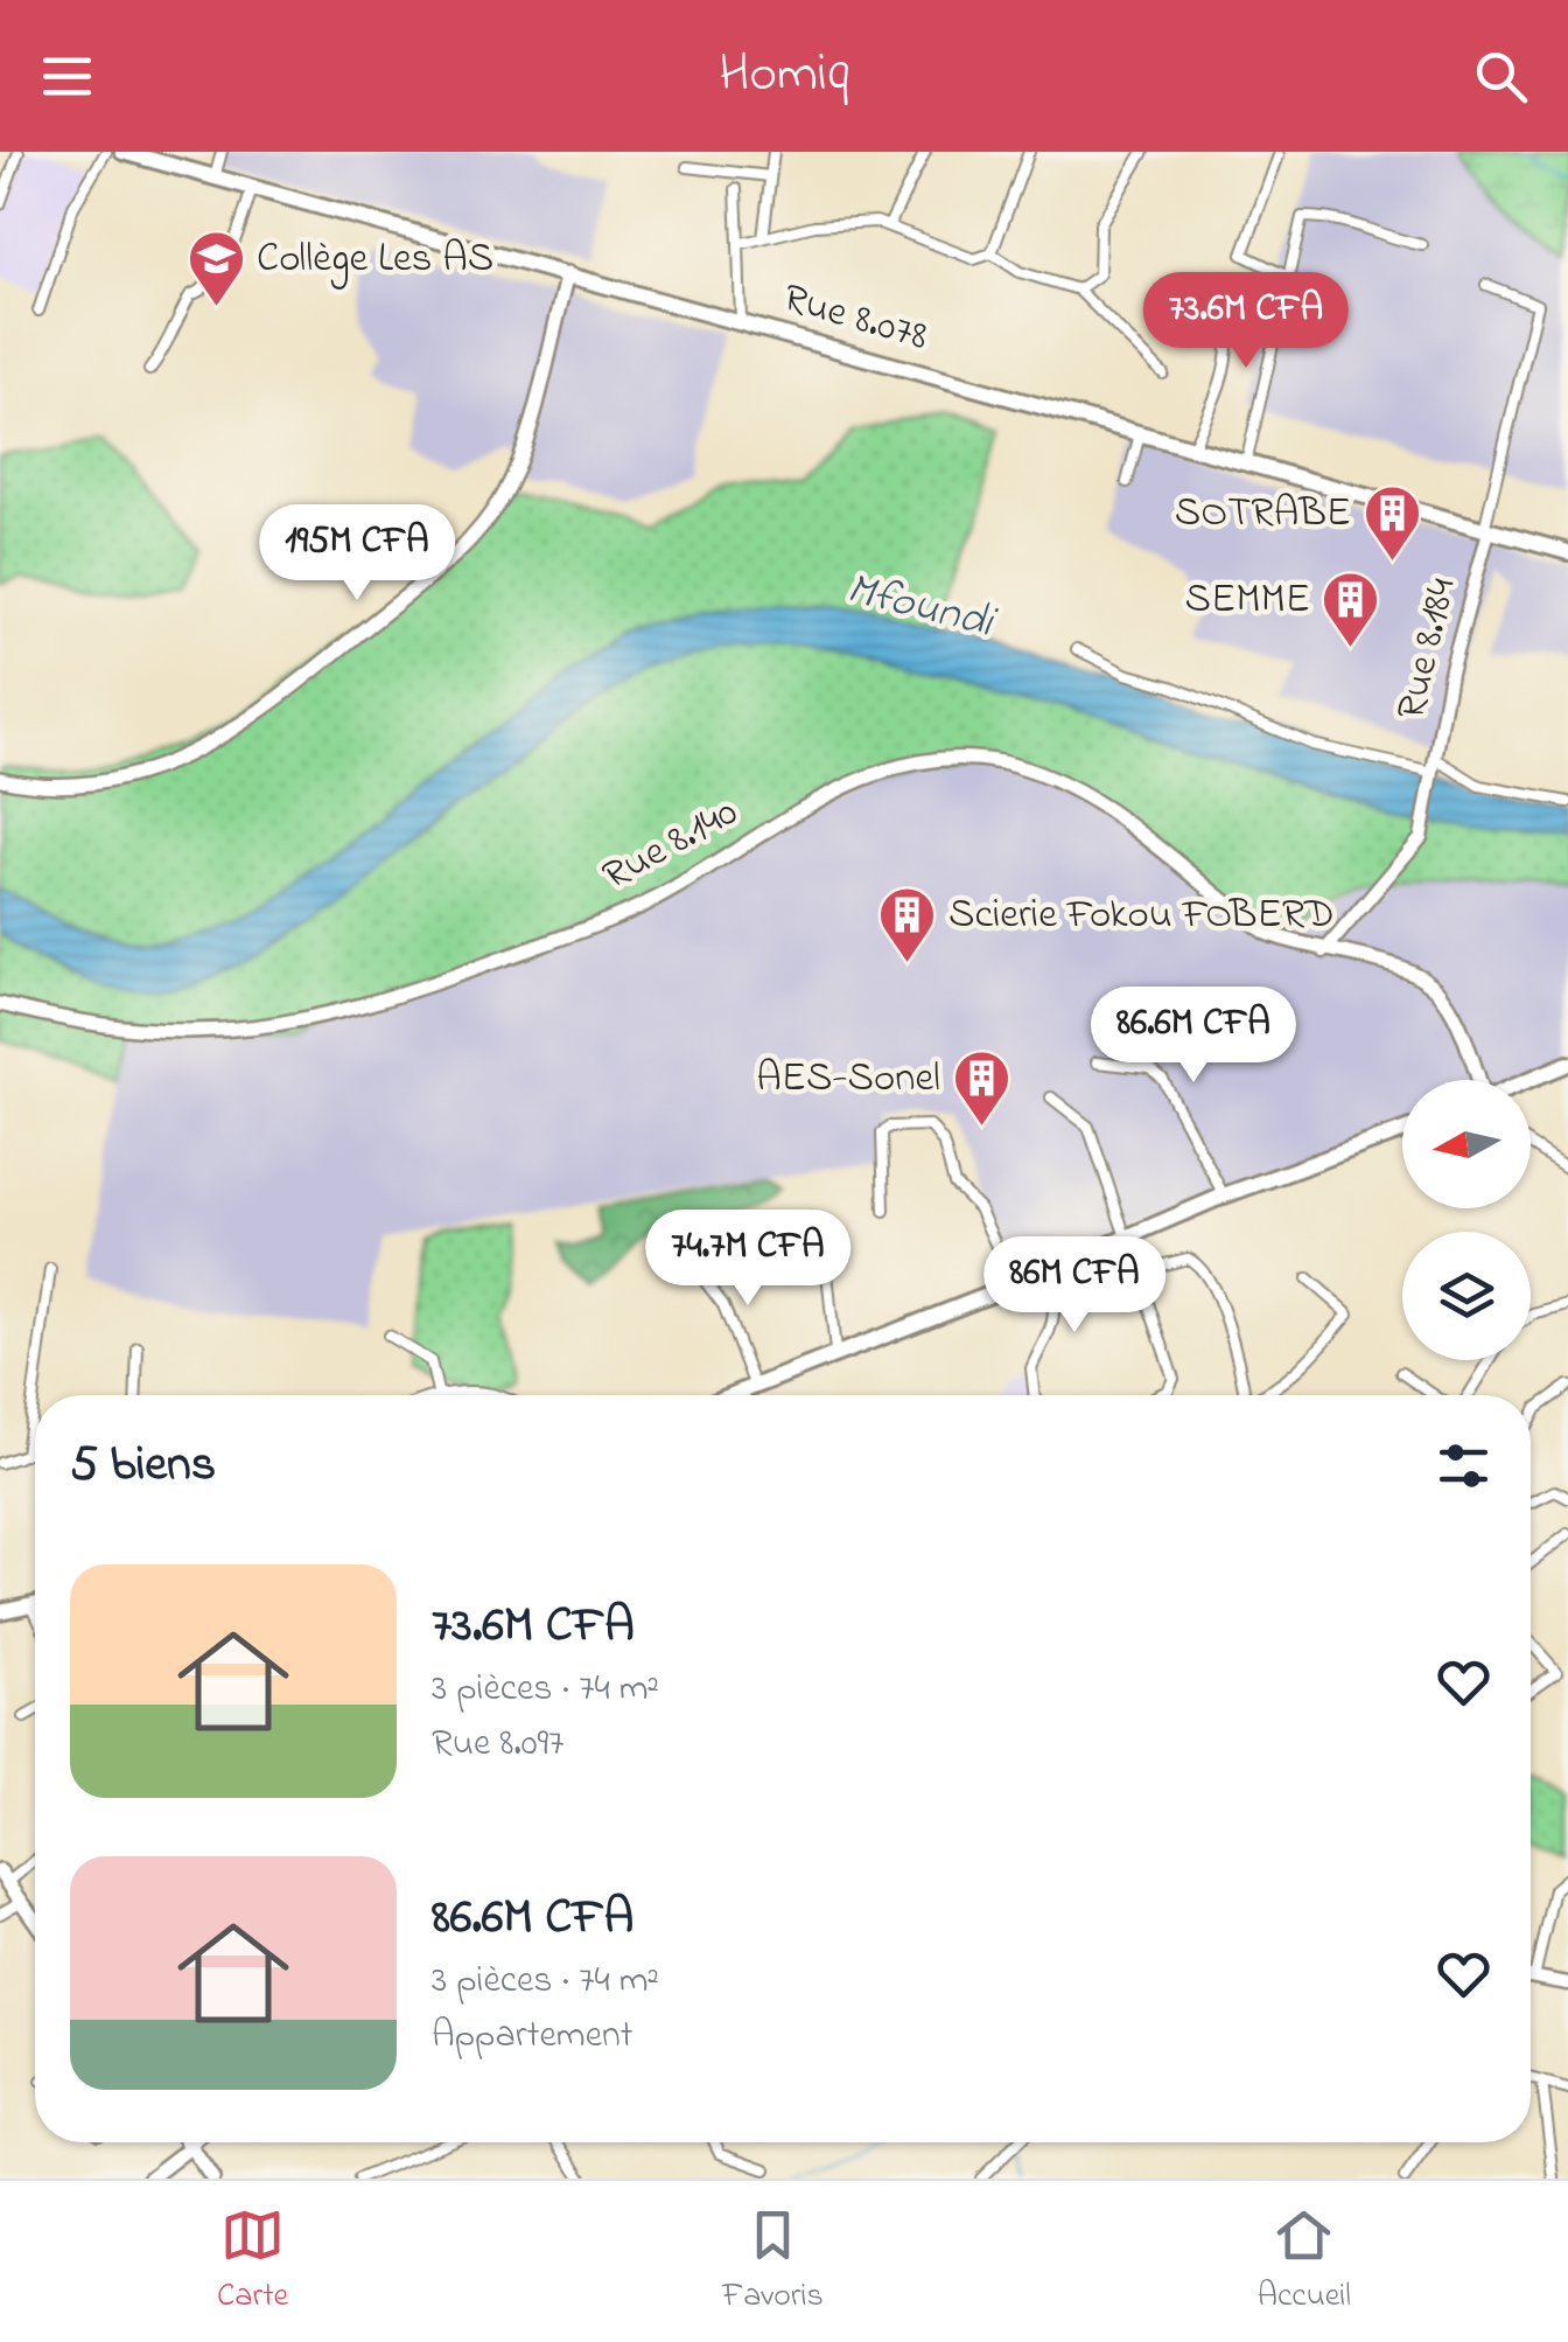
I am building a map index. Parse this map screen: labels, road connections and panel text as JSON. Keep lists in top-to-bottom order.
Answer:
{
  "streets": {
    "main road": ["Rue 8.078", "Rue 8.140"],
    "street": ["Rue 8.184"]
  },
  "crossings": [
    ["Rue 8.078", "Rue 8.184"],
    ["Rue 8.184", "Rue 8.140"]
  ],
  "water": ["Mfoundi"],
  "places": {
    "school or university": ["Collège Les AS"],
    "building": [
      "SOTRABE",
      "SEMME",
      "Scierie Fokou FOBERD",
      "AES-Sonel"
    ]
  },
  "north": "left",
  "page": {
    "header": "Homiq",
    "price": [
      "73.6M CFA",
      "195M CFA",
      "86.6M CFA",
      "74.7M CFA",
      "86M CFA"
    ],
    "heading": "5 biens",
    "list": [
      {
        "name": "73.6M CFA",
        "note": "3 pièces · 74 m² · Rue 8.097"
      },
      {
        "name": "86.6M CFA",
        "note": "3 pièces · 74 m² · Appartement"
      }
    ],
    "tabs": ["Carte", "Favoris", "Accueil"]
  }
}
